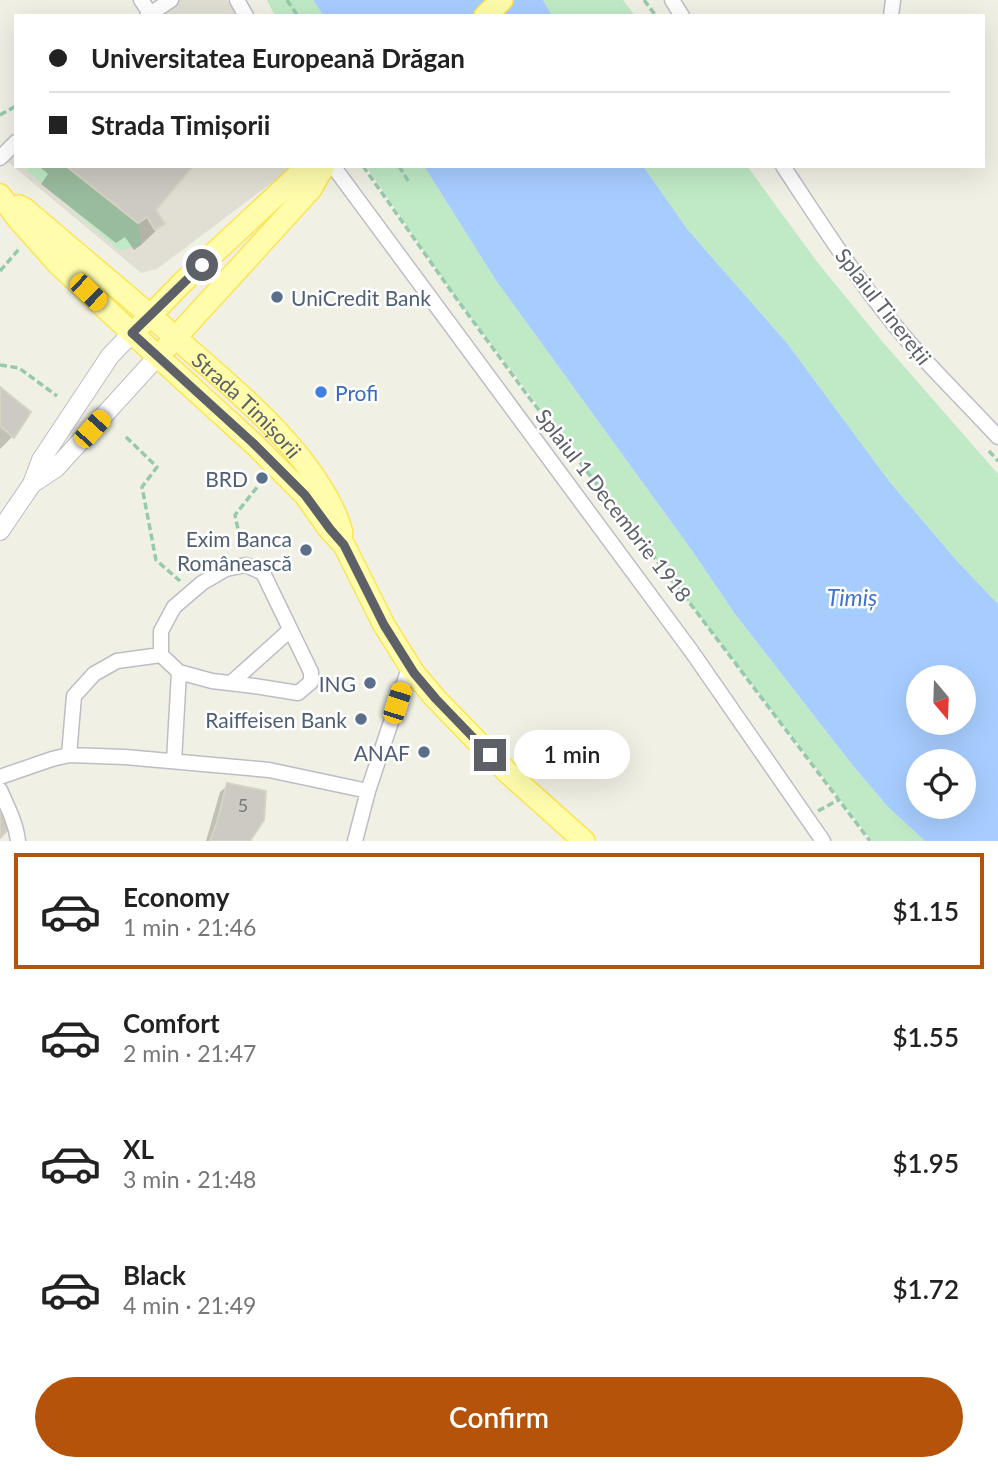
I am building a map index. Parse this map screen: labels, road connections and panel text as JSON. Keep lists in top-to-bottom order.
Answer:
{
  "streets": {
    "main road": ["Strada Timișorii"],
    "street": ["Splaiul Tinereții", "Splaiul 1 Decembrie 1918"]
  },
  "water": ["Timiș"],
  "places": [
    "UniCredit Bank",
    "Profi",
    "BRD",
    "Exim Banca Românească",
    "ING",
    "Raiffeisen Bank",
    "ANAF"
  ],
  "house_numbers": ["5"],
  "north": "bottom",
  "page": {
    "banner": ["Universitatea Europeană Drăgan", "Strada Timișorii"],
    "bubble": "1 min",
    "list": [
      {
        "name": "Economy",
        "note": "1 min · 21:46",
        "value": "$1.15"
      },
      {
        "name": "Comfort",
        "note": "2 min · 21:47",
        "value": "$1.55"
      },
      {
        "name": "XL",
        "note": "3 min · 21:48",
        "value": "$1.95"
      },
      {
        "name": "Black",
        "note": "4 min · 21:49",
        "value": "$1.72"
      }
    ],
    "buttons": "Confirm"
  }
}
